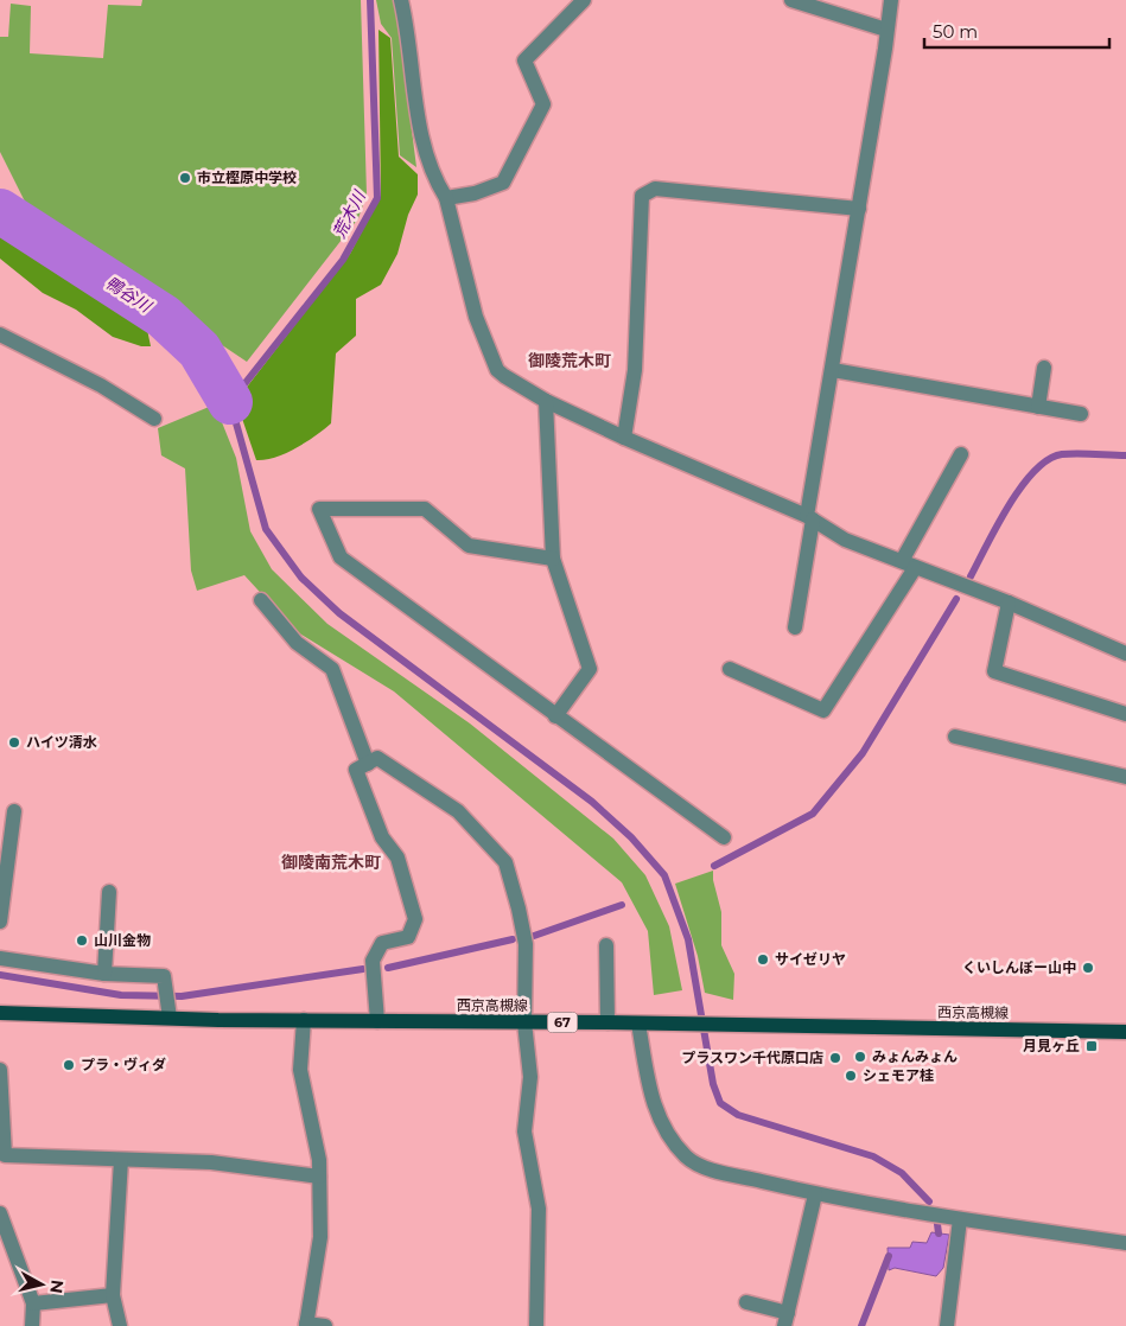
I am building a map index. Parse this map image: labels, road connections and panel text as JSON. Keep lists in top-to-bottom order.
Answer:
{
  "streets": {
    "main road": ["西京高槻線", "67"]
  },
  "districts": ["御陵荒木町", "御陵南荒木町"],
  "water": ["荒木川", "鴨谷川"],
  "places": {
    "other": [
      "市立樫原中学校",
      "ハイツ清水",
      "山川金物",
      "サイゼリヤ",
      "くいしんぼー山中",
      "みょんみょん",
      "プラスワン千代原口店",
      "プラ・ヴィダ",
      "シェモア桂"
    ],
    "transit": ["月見ヶ丘"]
  },
  "scale_bar": "50 m",
  "north": "right"
}
